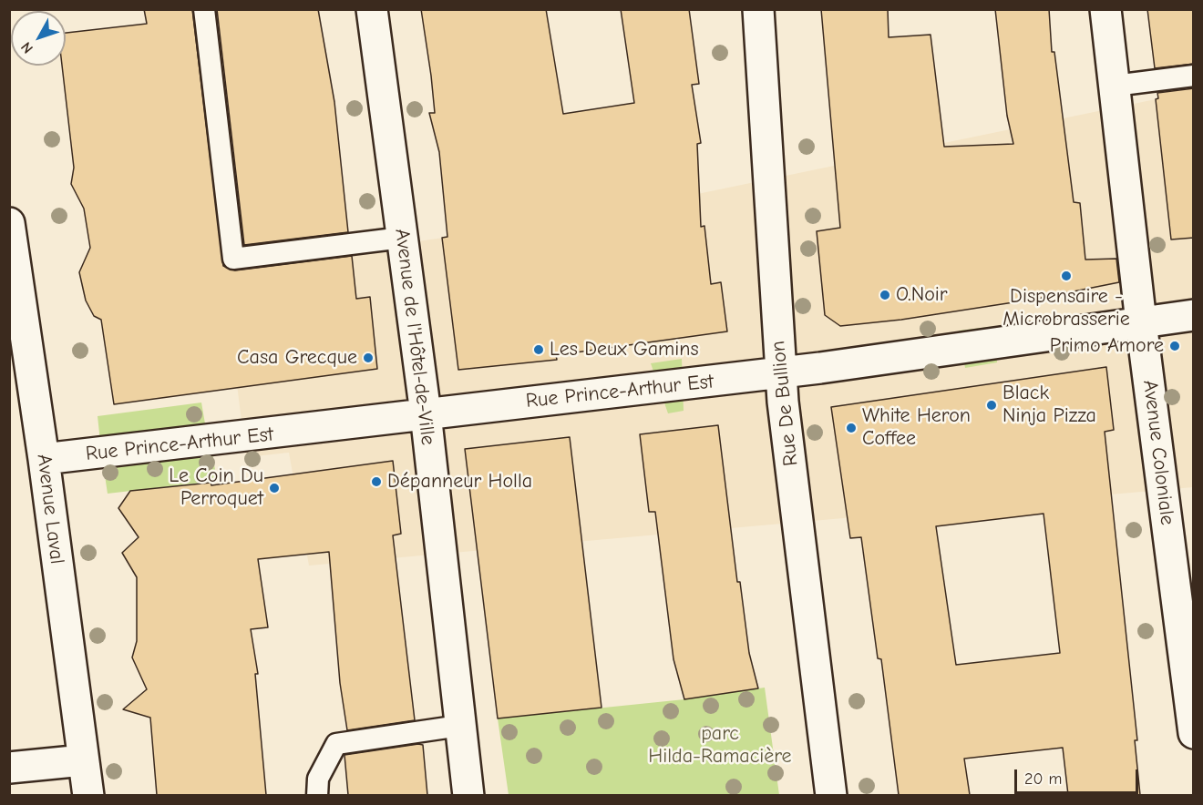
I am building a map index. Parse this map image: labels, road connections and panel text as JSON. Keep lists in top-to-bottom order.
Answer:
{
  "streets": {
    "street": [
      "Avenue de l'Hôtel-de-Ville",
      "Rue Prince-Arthur Est",
      "Rue De Bullion",
      "Avenue Coloniale",
      "Avenue Laval"
    ]
  },
  "crossings": [
    ["Avenue de l'Hôtel-de-Ville", "Rue Prince-Arthur Est"],
    ["Rue Prince-Arthur Est", "Rue De Bullion"],
    ["Rue Prince-Arthur Est", "Avenue Coloniale"],
    ["Rue Prince-Arthur Est", "Avenue Laval"]
  ],
  "parks": ["parc Hilda-Ramacière"],
  "places": [
    "Dispensaire - Microbrasserie",
    "O.Noir",
    "Primo Amore",
    "Les Deux Gamins",
    "Casa Grecque",
    "Black Ninja Pizza",
    "White Heron Coffee",
    "Dépanneur Holla",
    "Le Coin Du Perroquet"
  ],
  "scale_bar": "20 m",
  "north": "bottom left"
}
